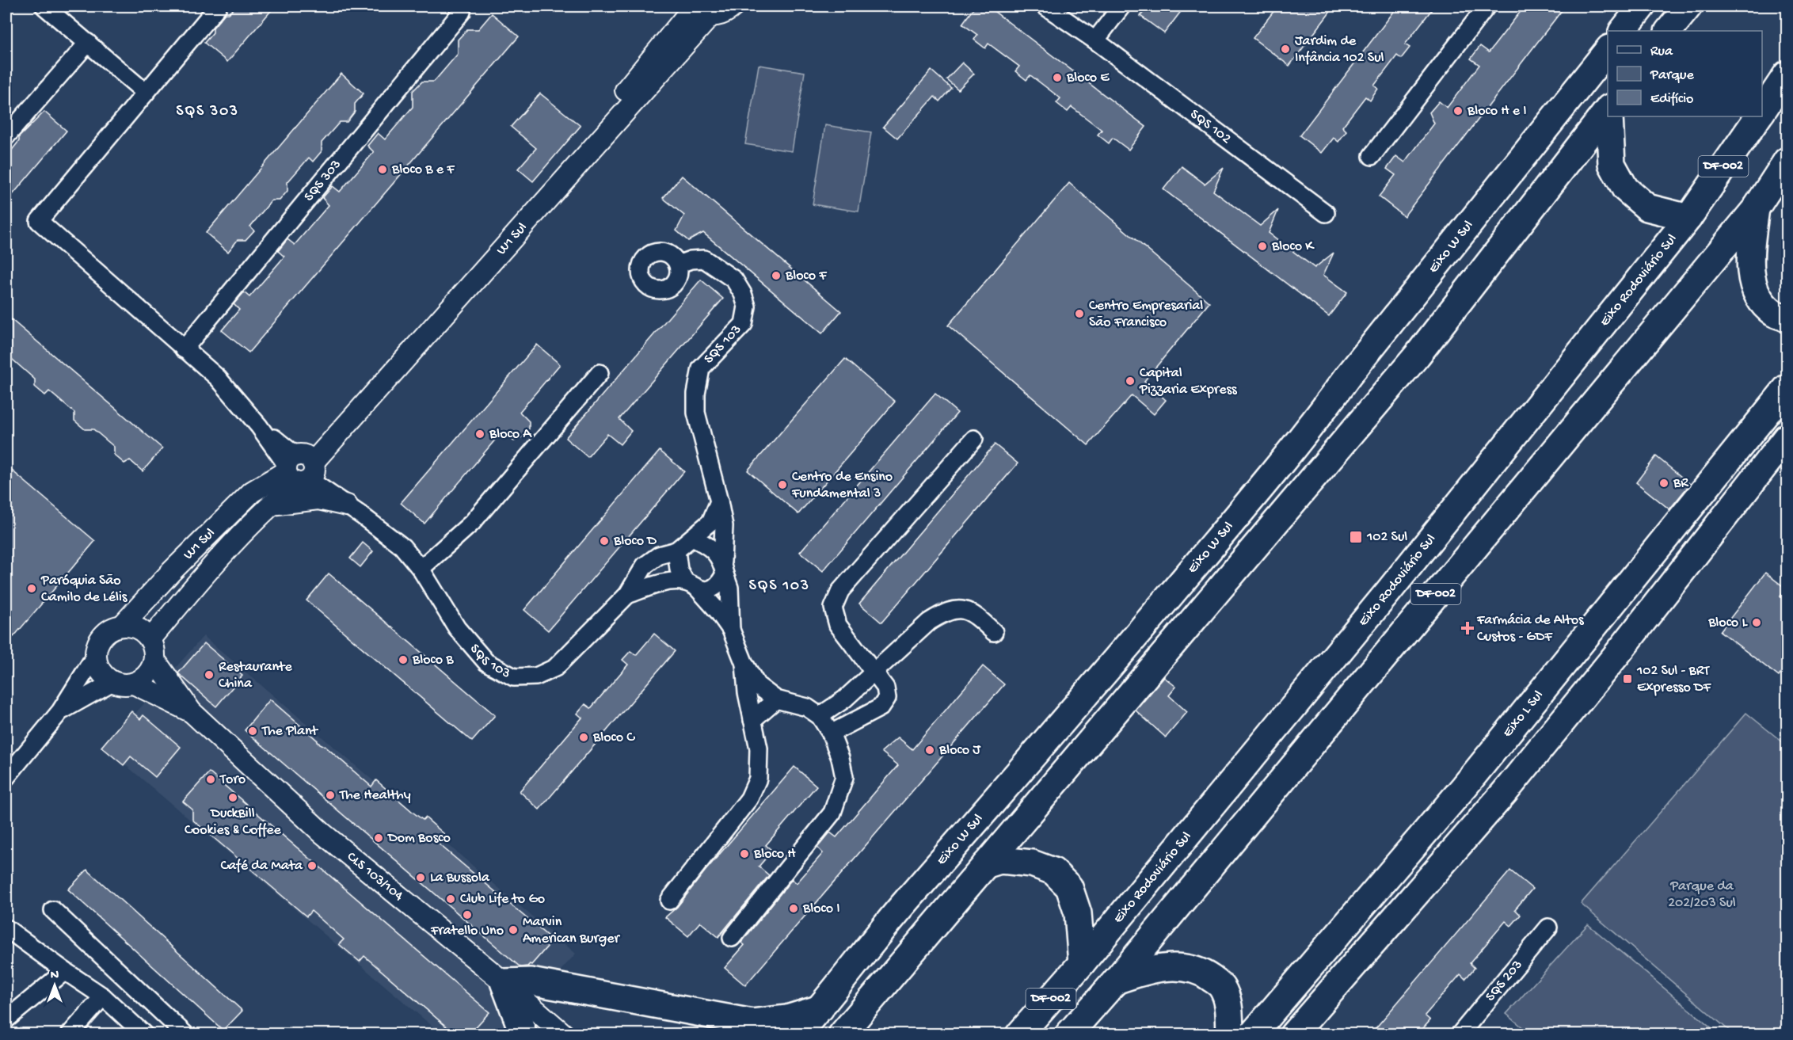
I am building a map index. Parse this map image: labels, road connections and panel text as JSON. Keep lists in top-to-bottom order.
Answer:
{
  "streets": {
    "main road": [
      "DF-002",
      "Eixo W Sul",
      "Eixo Rodoviário Sul",
      "Eixo L Sul"
    ],
    "street": [
      "SQS 102",
      "SQS 303",
      "W1 Sul",
      "SQS 103",
      "CLS 103/104",
      "SQS 203"
    ]
  },
  "crossings": [
    ["W1 Sul", "SQS 103"],
    ["W1 Sul", "CLS 103/104"]
  ],
  "districts": ["SQS 303", "SQS 103"],
  "parks": ["Parque da 202/203 Sul"],
  "places": {
    "other": [
      "Jardim de Infância 102 Sul",
      "Bloco E",
      "Bloco H e I",
      "Bloco B e F",
      "Bloco K",
      "Bloco F",
      "Centro Empresarial São Francisco",
      "Capital Pizzaria Express",
      "Bloco A",
      "BR",
      "Centro de Ensino Fundamental 3",
      "Bloco D",
      "Paróquia São Camilo de Lélis",
      "Bloco L",
      "Bloco B",
      "Restaurante China",
      "The Plant",
      "Bloco C",
      "Bloco J",
      "Toro",
      "The Healthy",
      "DuckBill Cookies & Coffee",
      "Dom Bosco",
      "Bloco H",
      "Café da Mata",
      "La Bussola",
      "Club Life to Go",
      "Bloco I",
      "Fratello Uno",
      "Marvin American Burger"
    ],
    "transit": ["102 Sul", "102 Sul - BRT Expresso DF"],
    "health": ["Farmácia de Altos Custos - GDF"]
  },
  "legend": ["Rua", "Parque", "Edifício"],
  "north": "top"
}
